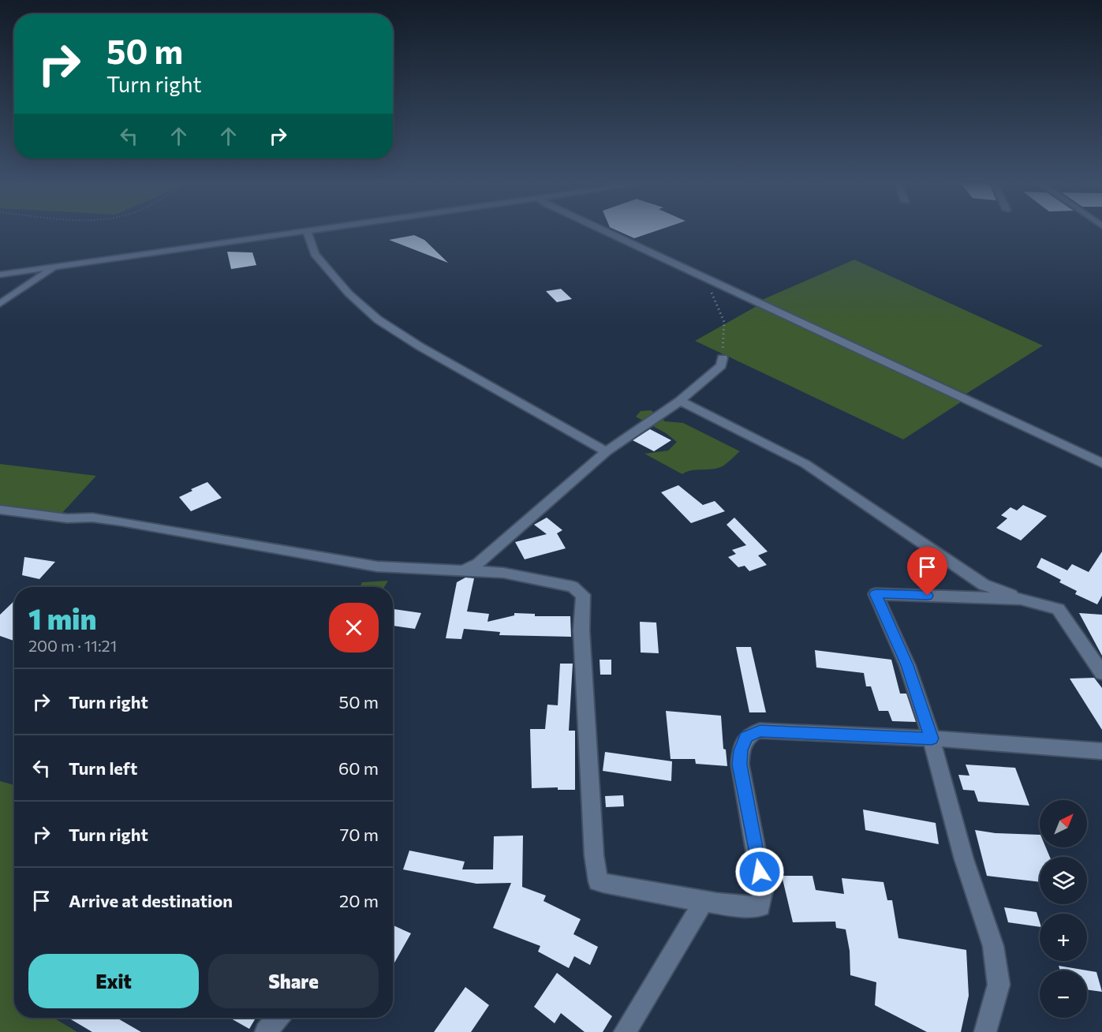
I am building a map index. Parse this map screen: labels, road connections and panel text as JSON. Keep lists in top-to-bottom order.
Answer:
{
  "north": "top right",
  "page": {
    "turn": ["50 m", "Turn right"],
    "heading": ["1 min", "200 m · 11:21"],
    "list": [
      {
        "name": "Turn right",
        "value": "50 m"
      },
      {
        "name": "Turn left",
        "value": "60 m"
      },
      {
        "name": "Turn right",
        "value": "70 m"
      },
      {
        "name": "Arrive at destination",
        "value": "20 m"
      }
    ],
    "map_buttons": ["+", "−"],
    "buttons": ["Exit", "Share"]
  }
}
